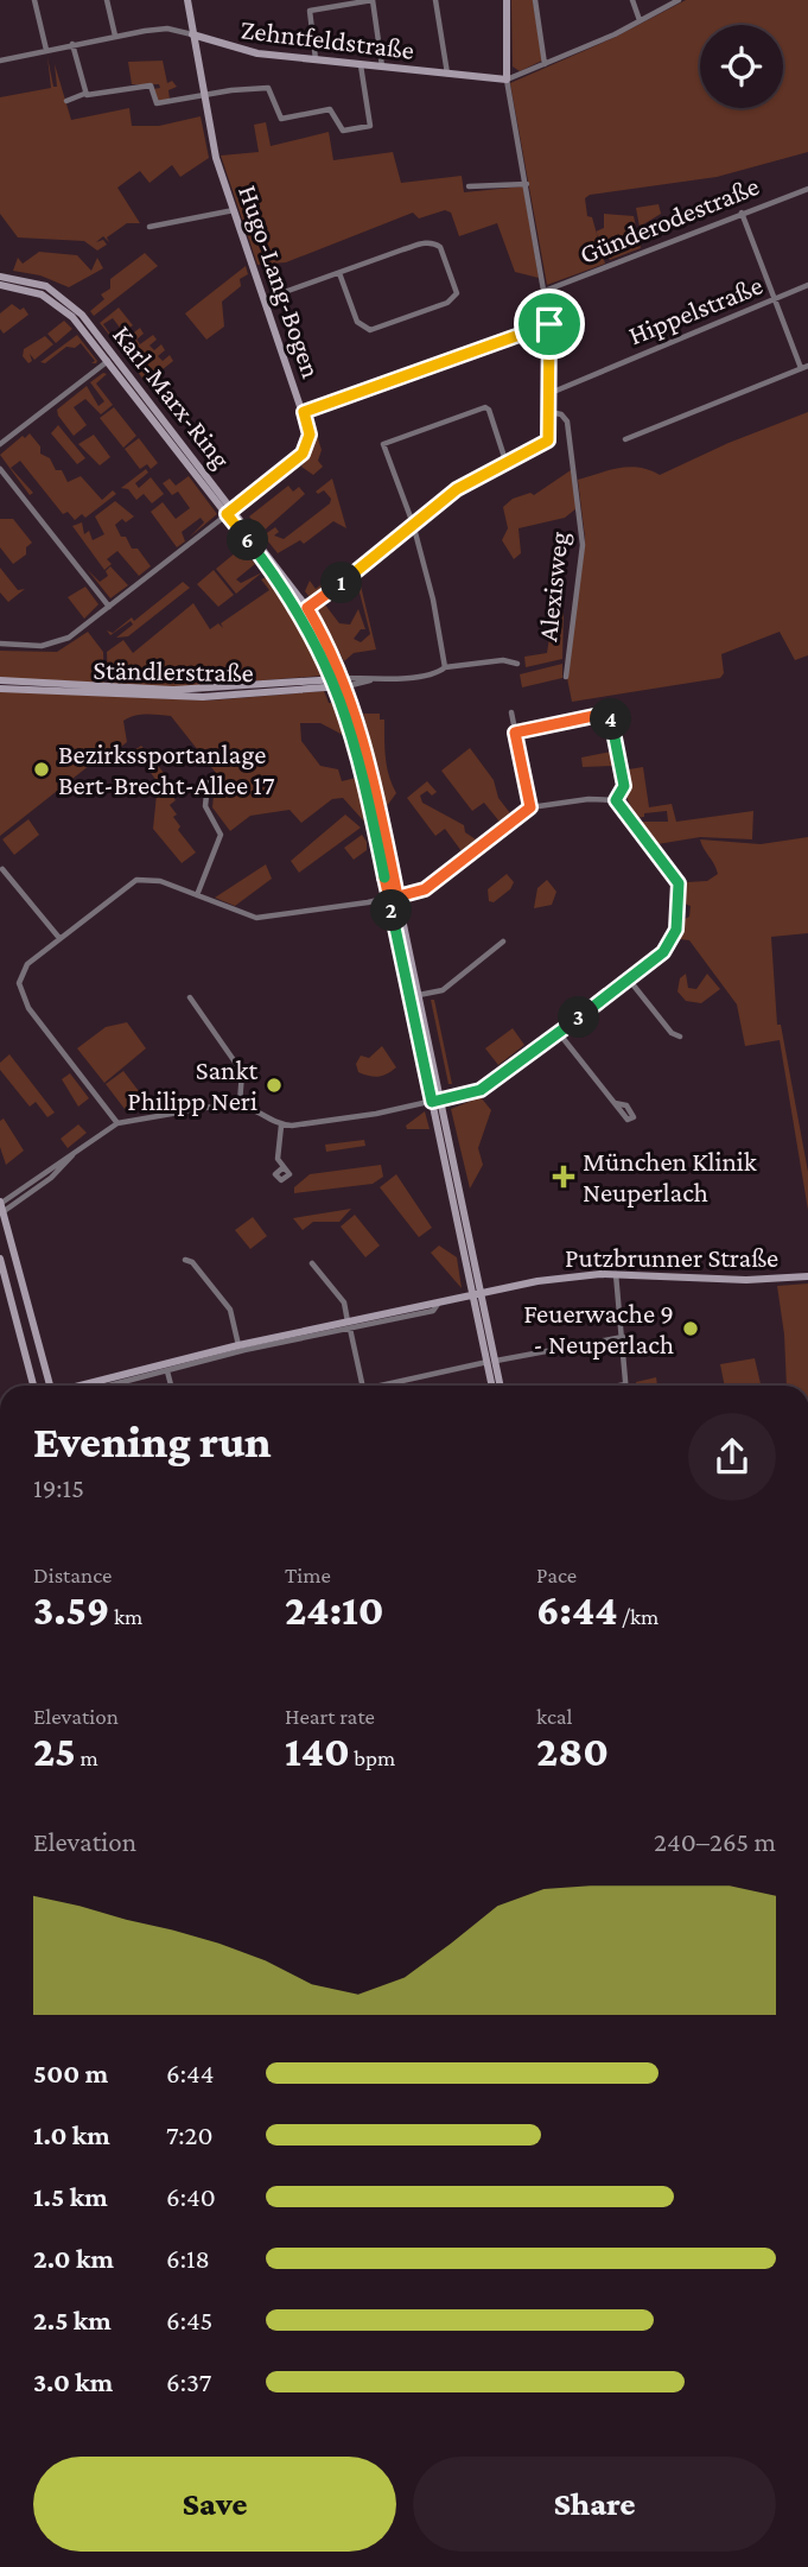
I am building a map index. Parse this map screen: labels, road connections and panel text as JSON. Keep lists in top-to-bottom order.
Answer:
{
  "streets": {
    "main road": [
      "Zehntfeldstraße",
      "Hugo-Lang-Bogen",
      "Karl-Marx-Ring",
      "Ständlerstraße",
      "Putzbrunner Straße"
    ],
    "street": ["Günderodestraße", "Hippelstraße", "Alexisweg"]
  },
  "crossings": [
    ["Zehntfeldstraße", "Hugo-Lang-Bogen"],
    ["Hugo-Lang-Bogen", "Karl-Marx-Ring"],
    ["Karl-Marx-Ring", "Ständlerstraße"],
    ["Karl-Marx-Ring", "Putzbrunner Straße"]
  ],
  "places": {
    "other": ["Bezirkssportanlage Bert-Brecht-Allee 17", "Sankt Philipp Neri", "Feuerwache 9 - Neuperlach"],
    "health": ["München Klinik Neuperlach"]
  },
  "page": {
    "pins": [
      "6",
      "1",
      "4",
      "2",
      "3"
    ],
    "heading": ["Evening run", "19:15"],
    "stats": [
      ["Distance", "3.59 km"],
      ["Time", "24:10"],
      ["Pace", "6:44 /km"],
      ["Elevation", "25 m"],
      ["Heart rate", "140 bpm"],
      ["kcal", "280"]
    ],
    "chart": ["Elevation", "240–265 m"],
    "list": [
      {
        "name": "500 m",
        "note": "6:44"
      },
      {
        "name": "1.0 km",
        "note": "7:20"
      },
      {
        "name": "1.5 km",
        "note": "6:40"
      },
      {
        "name": "2.0 km",
        "note": "6:18"
      },
      {
        "name": "2.5 km",
        "note": "6:45"
      },
      {
        "name": "3.0 km",
        "note": "6:37"
      }
    ],
    "buttons": ["Save", "Share"]
  }
}
